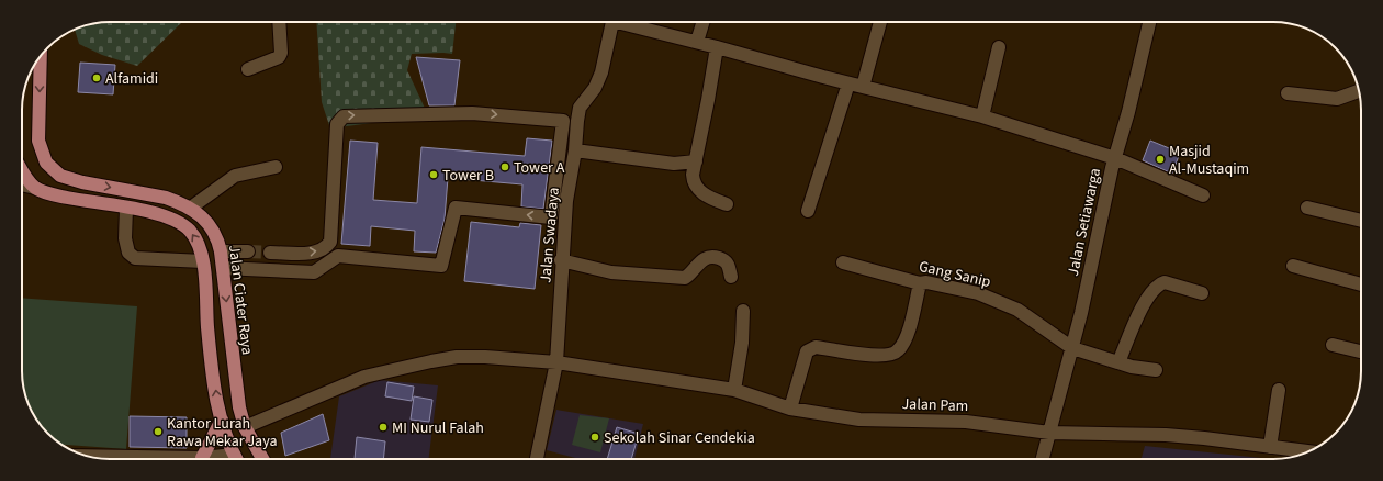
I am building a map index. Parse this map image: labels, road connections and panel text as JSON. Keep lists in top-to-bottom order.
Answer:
{
  "streets": {
    "main road": ["Jalan Ciater Raya"],
    "street": [
      "Jalan Setiawarga",
      "Jalan Swadaya",
      "Gang Sanip",
      "Jalan Pam"
    ]
  },
  "crossings": [
    ["Jalan Setiawarga", "Gang Sanip"],
    ["Jalan Setiawarga", "Jalan Pam"],
    ["Jalan Swadaya", "Jalan Pam"],
    ["Jalan Ciater Raya", "Jalan Pam"]
  ],
  "places": [
    "Alfamidi",
    "Masjid Al-Mustaqim",
    "Tower A",
    "Tower B",
    "MI Nurul Falah",
    "Kantor Lurah Rawa Mekar Jaya",
    "Sekolah Sinar Cendekia"
  ]
}
